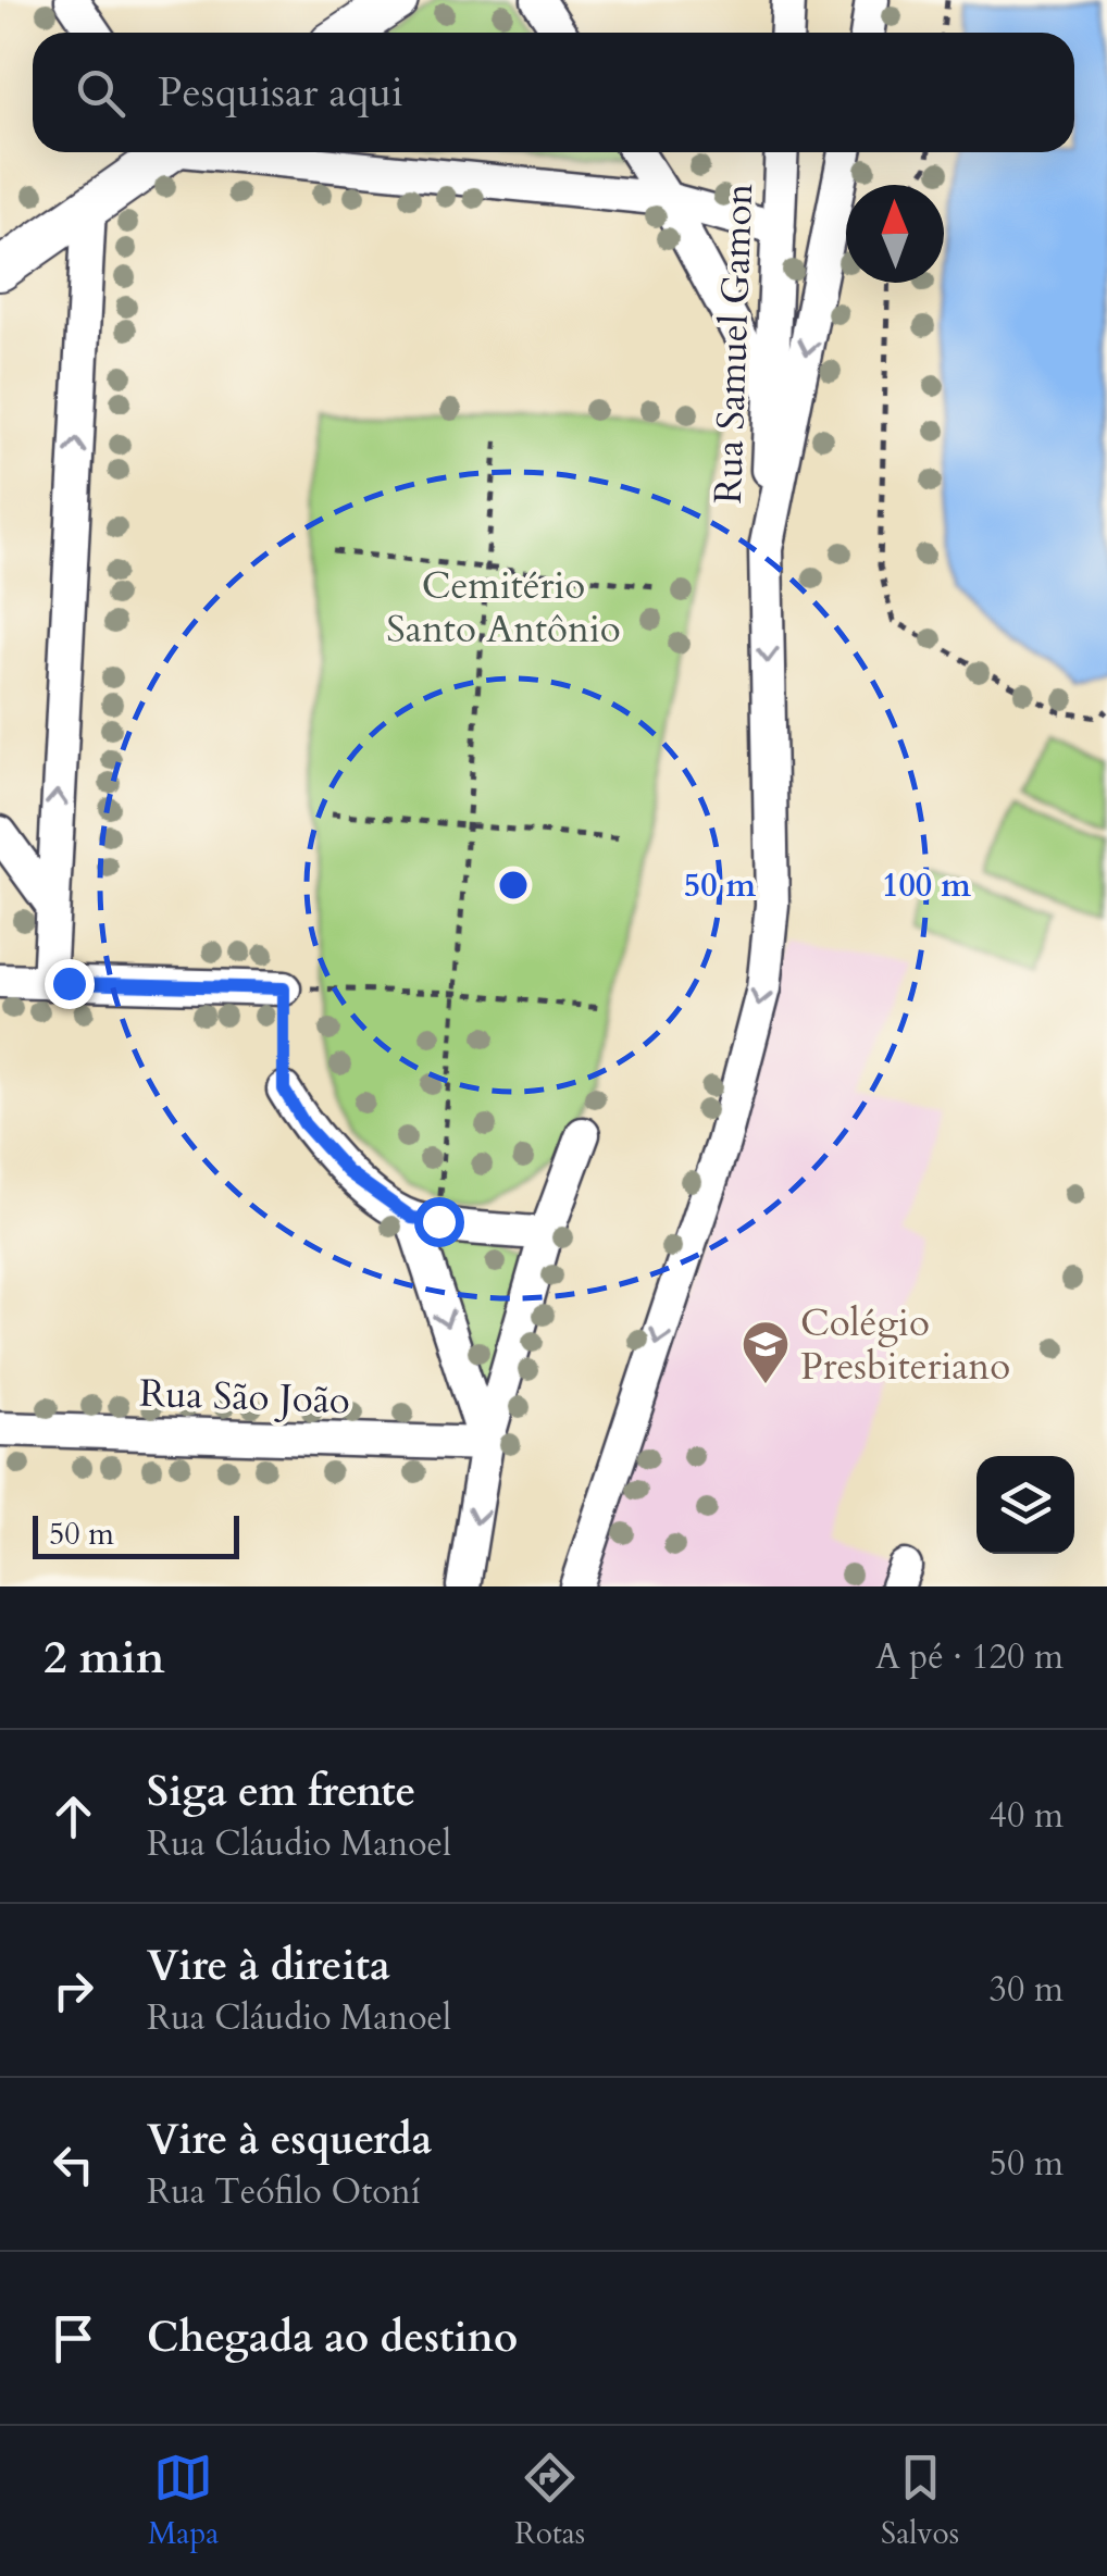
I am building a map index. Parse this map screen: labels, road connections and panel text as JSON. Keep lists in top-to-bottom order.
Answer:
{
  "streets": {
    "street": ["Rua Samuel Gamon", "Rua São João"]
  },
  "parks": ["Cemitério Santo Antônio"],
  "places": {
    "school or university": ["Colégio Presbiteriano"]
  },
  "scale_bar": "50 m",
  "north": "top",
  "page": {
    "search": "Pesquisar aqui",
    "scale": "50 m",
    "heading": ["2 min", "A pé · 120 m"],
    "list": [
      ["Siga em frente", "Rua Cláudio Manoel", "40 m"],
      ["Vire à direita", "Rua Cláudio Manoel", "30 m"],
      ["Vire à esquerda", "Rua Teófilo Otoní", "50 m"],
      "Chegada ao destino"
    ],
    "nav": ["Mapa", "Rotas", "Salvos"]
  },
  "rings": ["50 m", "100 m"]
}
